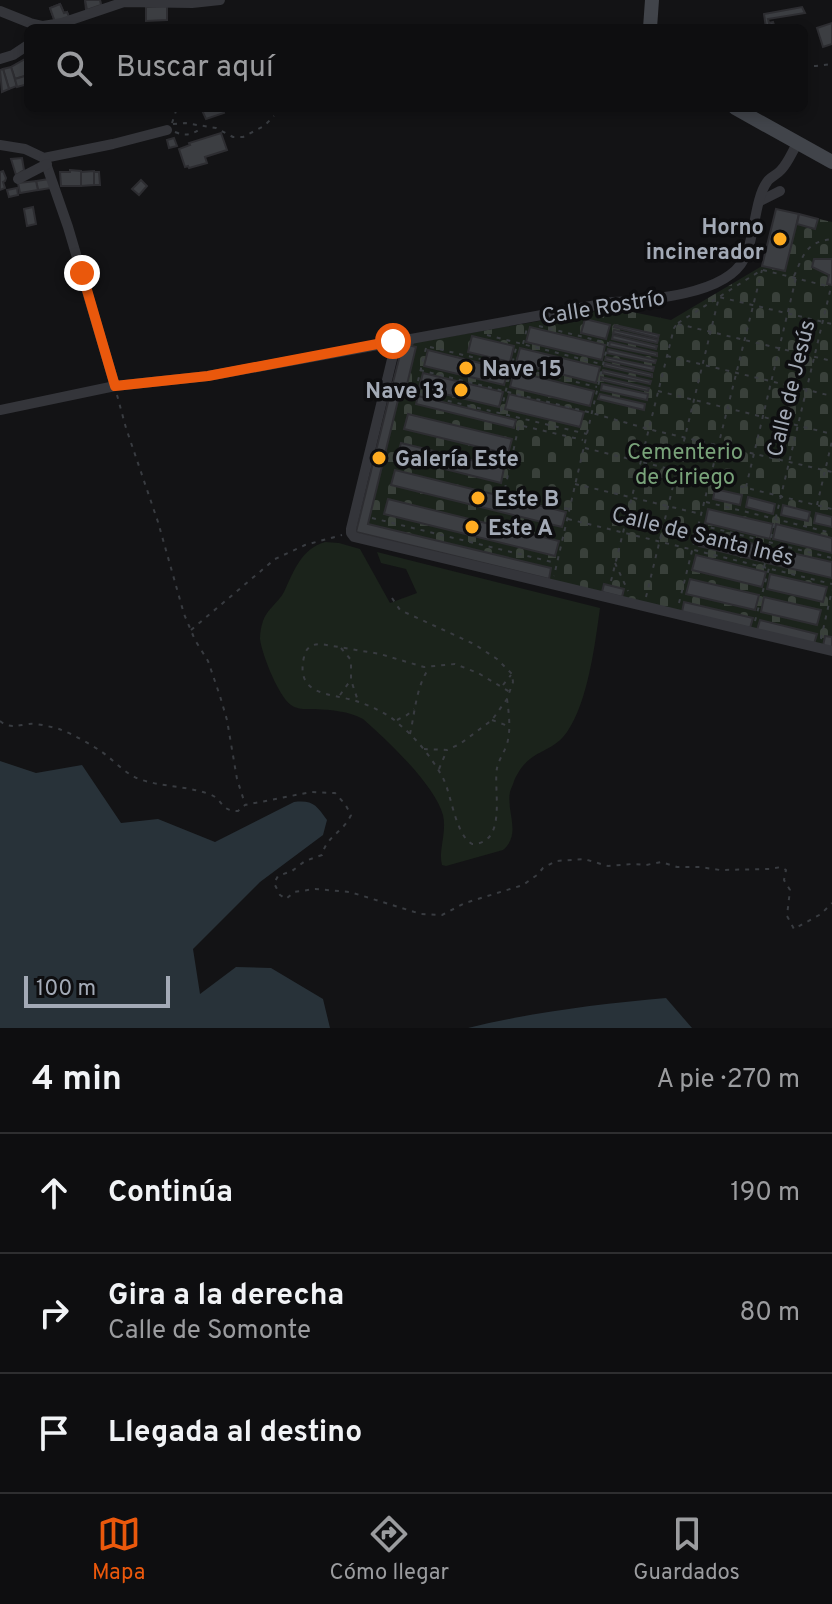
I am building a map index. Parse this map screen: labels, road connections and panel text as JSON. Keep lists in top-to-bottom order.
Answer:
{
  "streets": {
    "street": ["Calle Rostrío"],
    "path": ["Calle de Jesús", "Calle de Santa Inés"]
  },
  "crossings": [
    ["Calle de Jesús", "Calle de Santa Inés"]
  ],
  "parks": ["Cementerio de Ciriego"],
  "places": [
    "Horno incinerador",
    "Nave 15",
    "Nave 13",
    "Galería Este",
    "Este B",
    "Este A"
  ],
  "scale_bar": "100 m",
  "page": {
    "search": "Buscar aquí",
    "scale": "100 m",
    "heading": ["4 min", "A pie · 270 m"],
    "list": [
      ["Continúa", "190 m"],
      ["Gira a la derecha", "Calle de Somonte", "80 m"],
      "Llegada al destino"
    ],
    "nav": ["Mapa", "Cómo llegar", "Guardados"]
  }
}
